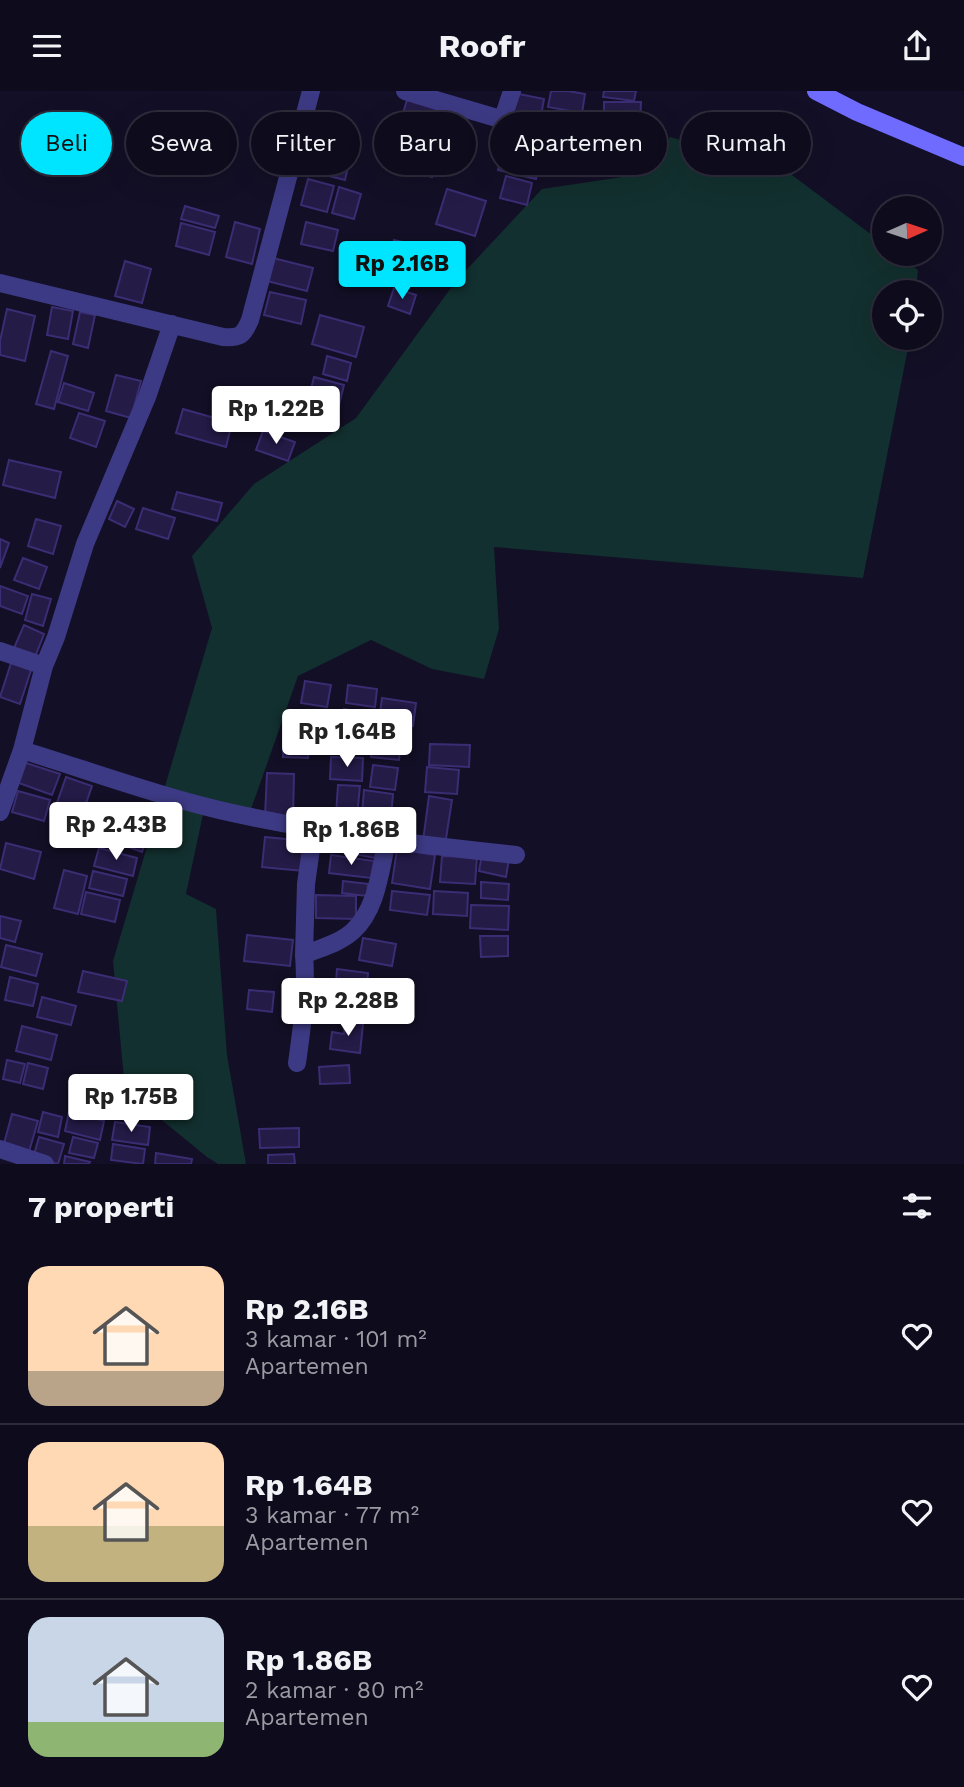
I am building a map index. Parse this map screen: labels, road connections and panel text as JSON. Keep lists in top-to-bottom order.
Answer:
{
  "north": "right",
  "page": {
    "header": "Roofr",
    "chip": [
      "Beli",
      "Sewa",
      "Filter",
      "Baru",
      "Apartemen",
      "Rumah"
    ],
    "price": [
      "Rp 2.16B",
      "Rp 1.22B",
      "Rp 1.64B",
      "Rp 2.43B",
      "Rp 1.86B",
      "Rp 2.28B",
      "Rp 1.75B"
    ],
    "heading": "7 properti",
    "list": [
      {
        "name": "Rp 2.16B",
        "note": "3 kamar · 101 m² · Apartemen"
      },
      {
        "name": "Rp 1.64B",
        "note": "3 kamar · 77 m² · Apartemen"
      },
      {
        "name": "Rp 1.86B",
        "note": "2 kamar · 80 m² · Apartemen"
      }
    ]
  }
}
